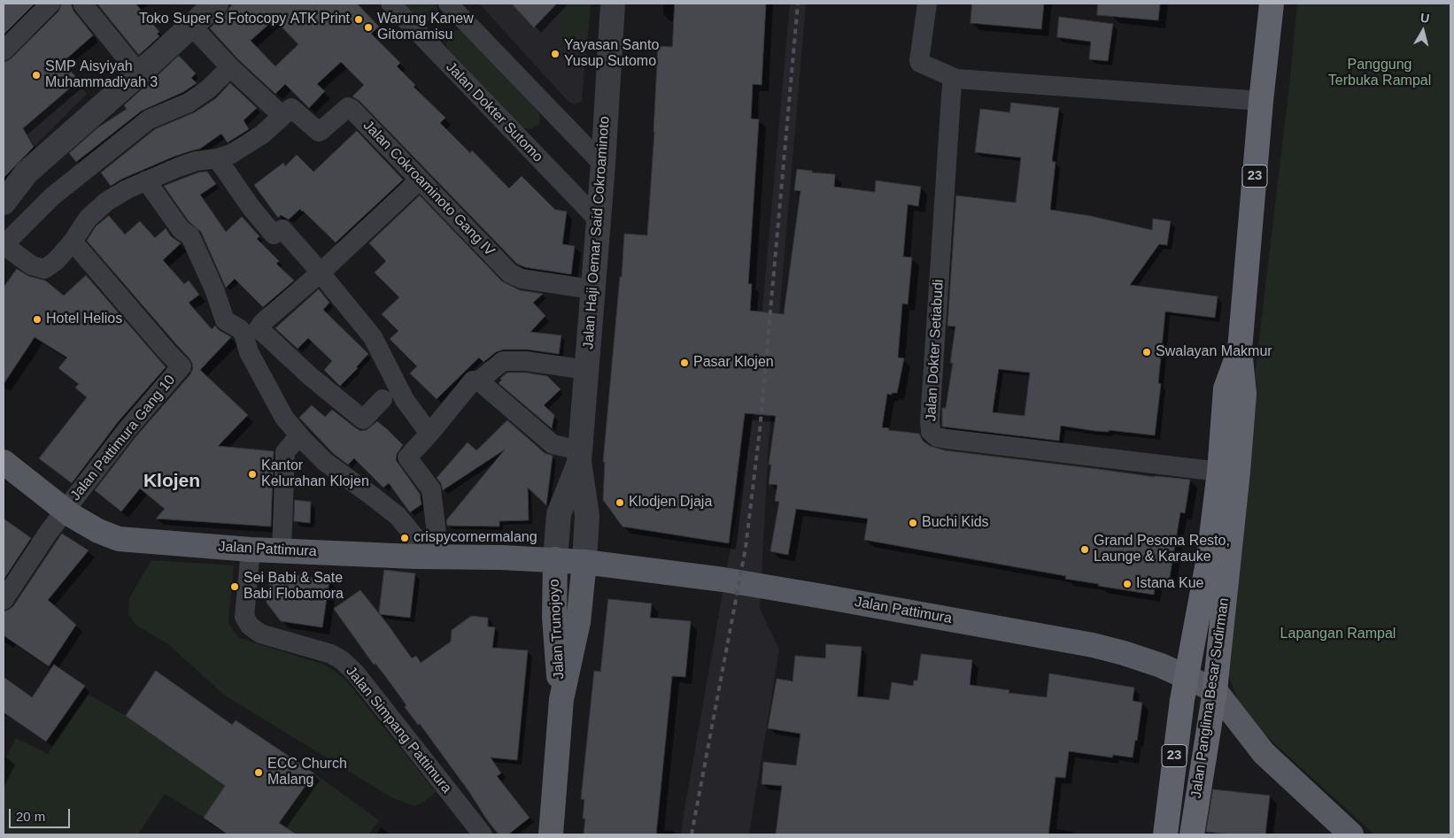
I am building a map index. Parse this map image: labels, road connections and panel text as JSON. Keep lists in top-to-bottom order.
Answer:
{
  "streets": {
    "highway": ["23", "Jalan Panglima Besar Sudirman"],
    "main road": ["Jalan Pattimura", "Jalan Trunojoyo"],
    "street": [
      "Jalan Dokter Sutomo",
      "Jalan Cokroaminoto Gang IV",
      "Jalan Haji Oemar Said Cokroaminoto",
      "Jalan Dokter Setiabudi",
      "Jalan Pattimura Gang 10",
      "Jalan Simpang Pattimura"
    ]
  },
  "crossings": [
    ["Jalan Dokter Sutomo", "Jalan Haji Oemar Said Cokroaminoto"],
    ["Jalan Cokroaminoto Gang IV", "Jalan Haji Oemar Said Cokroaminoto"],
    ["Jalan Haji Oemar Said Cokroaminoto", "Jalan Pattimura"],
    ["Jalan Haji Oemar Said Cokroaminoto", "Jalan Trunojoyo"],
    ["Jalan Dokter Setiabudi", "Jalan Panglima Besar Sudirman"],
    ["Jalan Pattimura Gang 10", "Jalan Pattimura"],
    ["Jalan Pattimura", "Jalan Trunojoyo"],
    ["Jalan Pattimura", "Jalan Panglima Besar Sudirman"],
    ["Jalan Pattimura", "Jalan Simpang Pattimura"]
  ],
  "districts": ["Klojen"],
  "parks": ["Panggung Terbuka Rampal", "Lapangan Rampal"],
  "places": [
    "Toko Super S Fotocopy ATK Print",
    "Warung Kanew Gitomamisu",
    "Yayasan Santo Yusup Sutomo",
    "SMP Aisyiyah Muhammadiyah 3",
    "Hotel Helios",
    "Swalayan Makmur",
    "Pasar Klojen",
    "Kantor Kelurahan Klojen",
    "Klodjen Djaja",
    "Buchi Kids",
    "crispycornermalang",
    "Grand Pesona Resto, Launge & Karauke",
    "Istana Kue",
    "Sei Babi & Sate Babi Flobamora",
    "ECC Church Malang"
  ],
  "scale_bar": "20 m",
  "north": "top"
}
